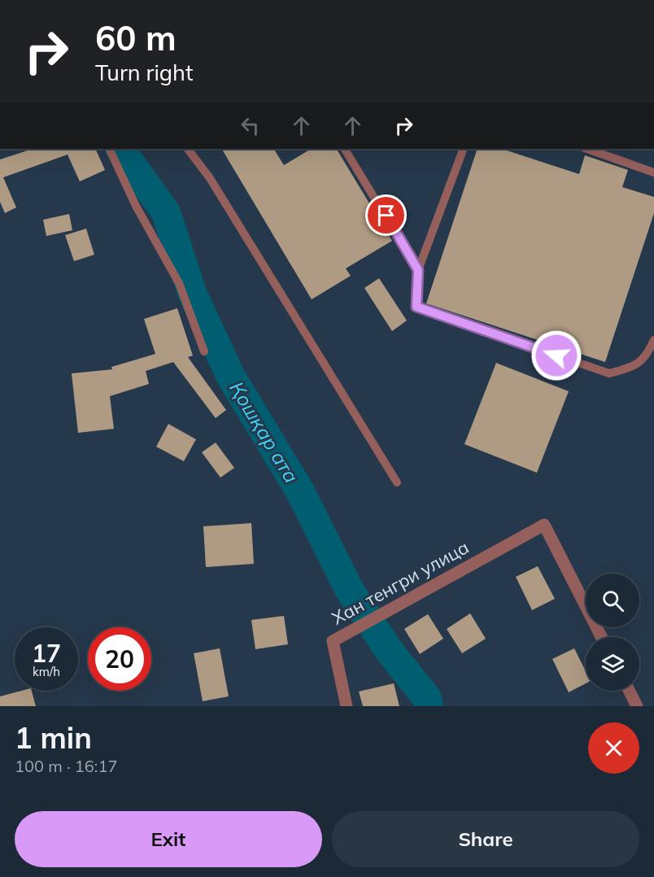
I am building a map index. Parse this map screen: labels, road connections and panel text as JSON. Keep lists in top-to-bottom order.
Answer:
{
  "streets": {
    "street": ["Хан тенгри улица"]
  },
  "water": ["Қошқар ата"],
  "page": {
    "turn": ["60 m", "Turn right"],
    "speed": "17 km/h",
    "limit": "20",
    "heading": ["1 min", "100 m · 16:17"],
    "buttons": ["Exit", "Share"]
  }
}
